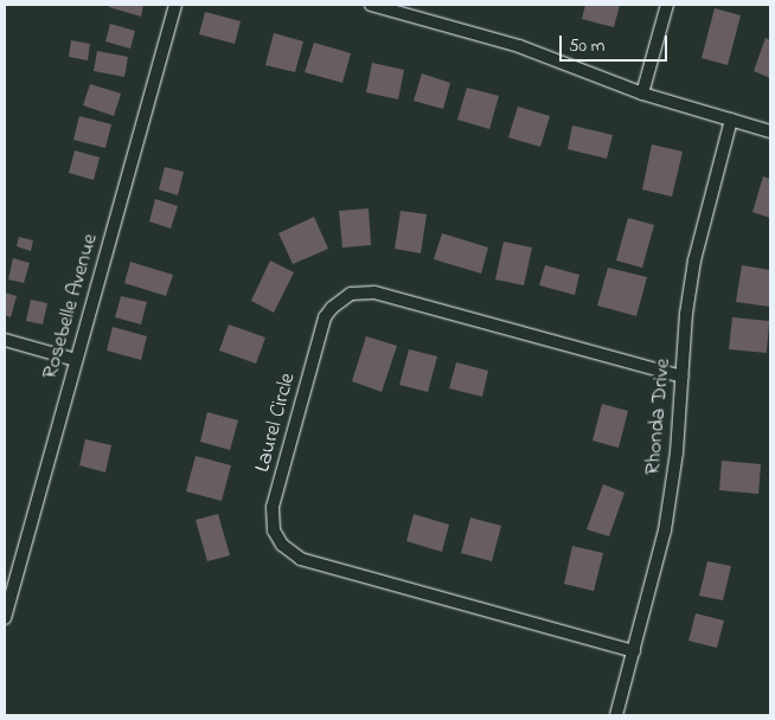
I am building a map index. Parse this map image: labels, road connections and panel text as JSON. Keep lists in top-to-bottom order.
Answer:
{
  "streets": {
    "street": ["Rosebelle Avenue", "Rhonda Drive", "Laurel Circle"]
  },
  "crossings": [
    ["Rhonda Drive", "Laurel Circle"]
  ],
  "scale_bar": "50 m"
}
